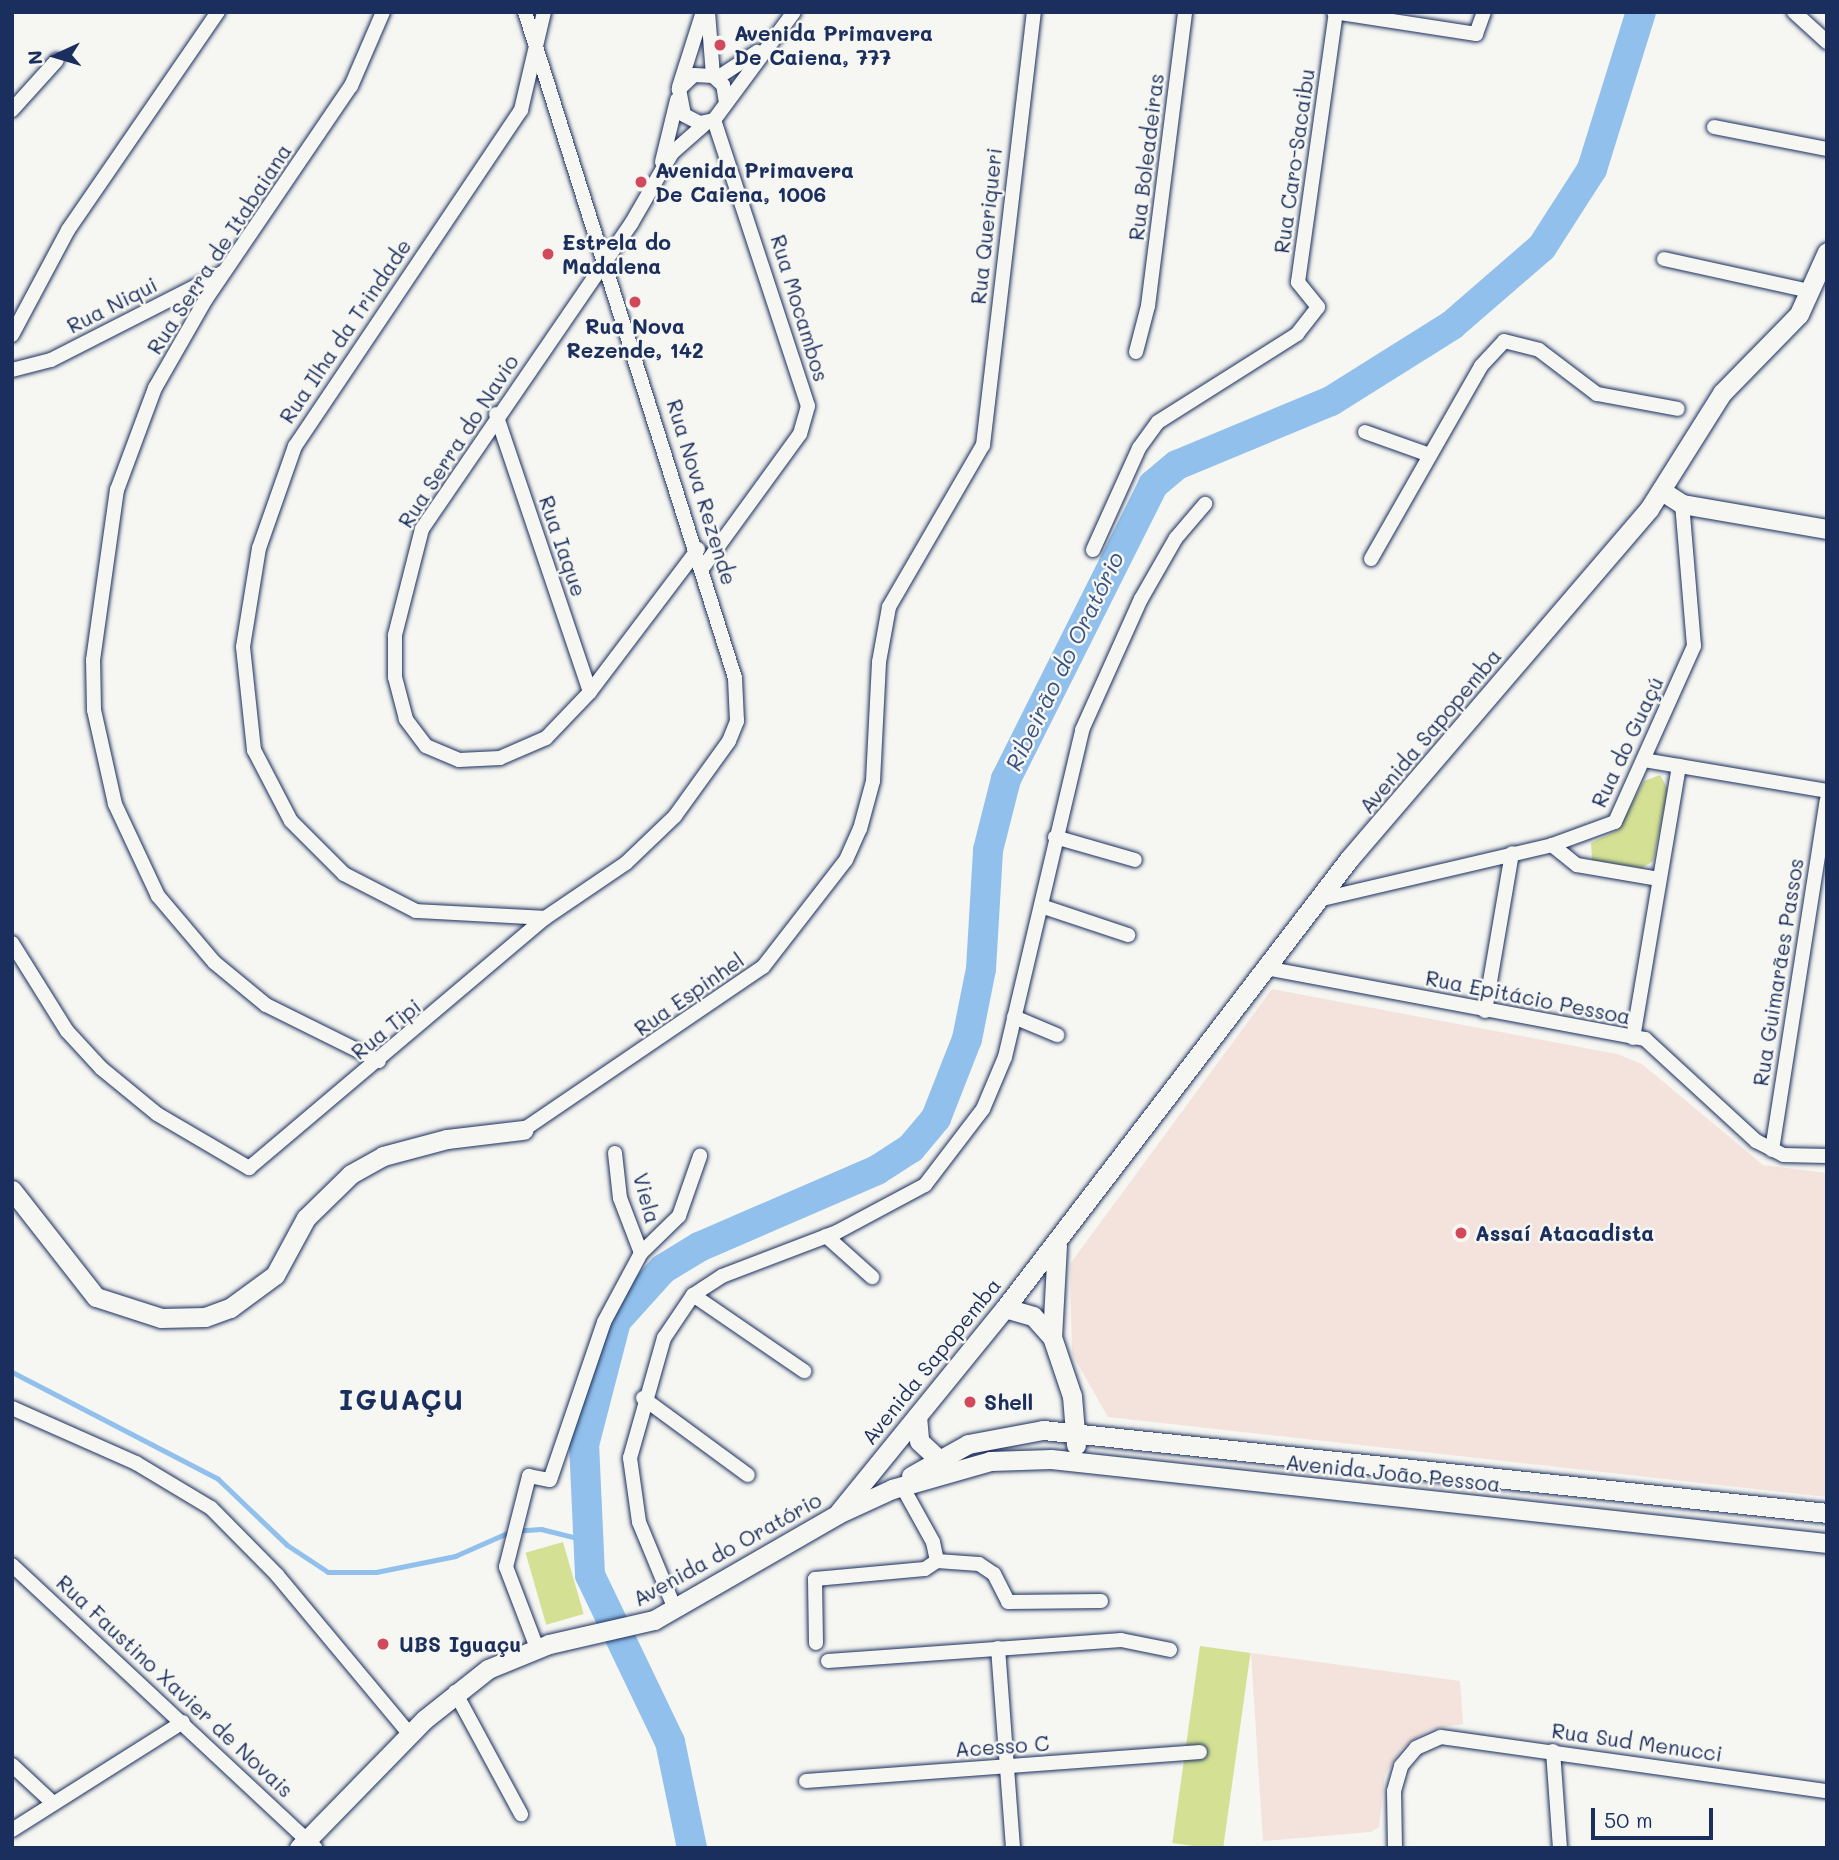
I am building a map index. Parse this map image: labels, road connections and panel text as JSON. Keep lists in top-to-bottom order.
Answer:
{
  "streets": {
    "main road": ["Avenida Sapopemba", "Avenida João Pessoa", "Avenida do Oratório"],
    "street": [
      "Rua Boleadeiras",
      "Rua Caro-Sacaibu",
      "Rua Queriqueri",
      "Rua Serra de Itabaiana",
      "Rua Niqui",
      "Rua Mocambos",
      "Rua Ilha da Trindade",
      "Rua Serra do Navio",
      "Rua Nova Rezende",
      "Rua Iaque",
      "Rua do Guaçú",
      "Rua Guimarães Passos",
      "Rua Espinhel",
      "Rua Epitácio Pessoa",
      "Rua Tipi",
      "Viela",
      "Rua Faustino Xavier de Novais",
      "Rua Sud Menucci",
      "Acesso C"
    ]
  },
  "crossings": [
    ["Rua Queriqueri", "Rua Espinhel"],
    ["Rua Serra de Itabaiana", "Rua Niqui"],
    ["Rua Serra de Itabaiana", "Rua Tipi"],
    ["Rua Mocambos", "Rua Nova Rezende"],
    ["Rua Ilha da Trindade", "Rua Nova Rezende"],
    ["Rua Ilha da Trindade", "Rua Tipi"],
    ["Rua Serra do Navio", "Rua Nova Rezende"],
    ["Rua Serra do Navio", "Rua Iaque"],
    ["Rua Nova Rezende", "Rua Tipi"],
    ["Avenida Sapopemba", "Rua do Guaçú"],
    ["Avenida Sapopemba", "Rua Epitácio Pessoa"],
    ["Avenida Sapopemba", "Avenida do Oratório"],
    ["Rua Guimarães Passos", "Rua Epitácio Pessoa"],
    ["Avenida João Pessoa", "Avenida do Oratório"],
    ["Avenida do Oratório", "Rua Faustino Xavier de Novais"]
  ],
  "districts": ["IGUAÇU"],
  "water": ["Ribeirão do Oratório"],
  "places": [
    "Avenida Primavera De Caiena, 777",
    "Avenida Primavera De Caiena, 1006",
    "Estrela do Madalena",
    "Rua Nova Rezende, 142",
    "Assaí Atacadista",
    "Shell",
    "UBS Iguaçu"
  ],
  "scale_bar": "50 m",
  "north": "left"
}
